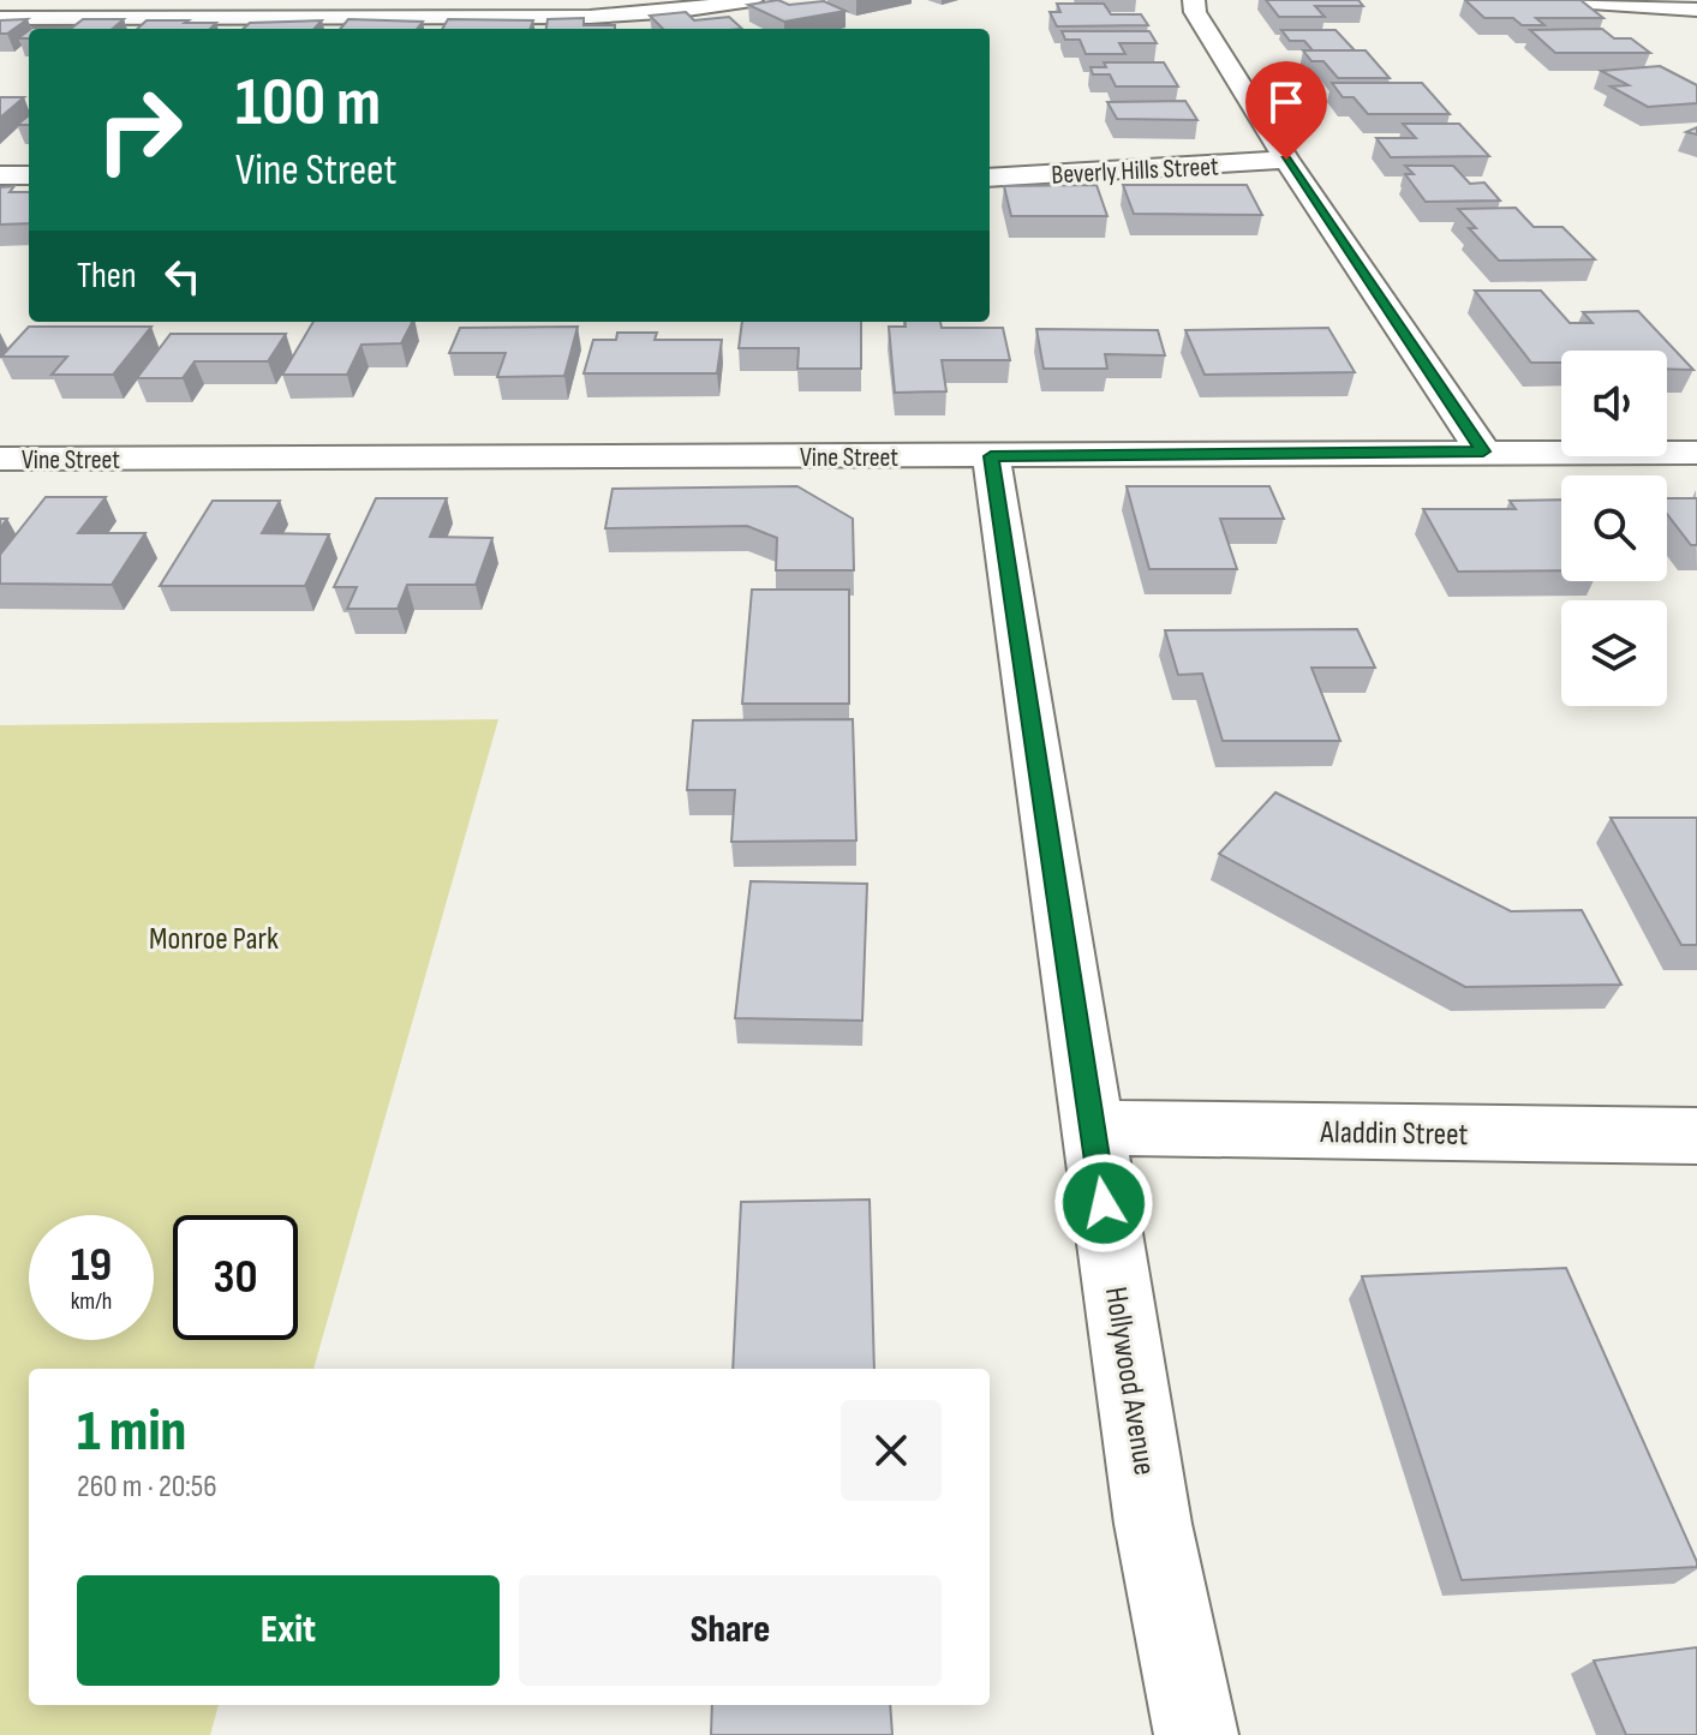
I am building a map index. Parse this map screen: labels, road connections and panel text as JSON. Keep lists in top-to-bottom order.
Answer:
{
  "streets": {
    "street": [
      "Beverly Hills Street",
      "Vine Street",
      "Aladdin Street",
      "Hollywood Avenue"
    ]
  },
  "crossings": [
    ["Vine Street", "Hollywood Avenue"],
    ["Aladdin Street", "Hollywood Avenue"]
  ],
  "parks": ["Monroe Park"],
  "page": {
    "turn": ["100 m", "Vine Street"],
    "then": "Then",
    "speed": "19 km/h",
    "limit": "30",
    "heading": ["1 min", "260 m · 20:56"],
    "buttons": ["Exit", "Share"]
  }
}
